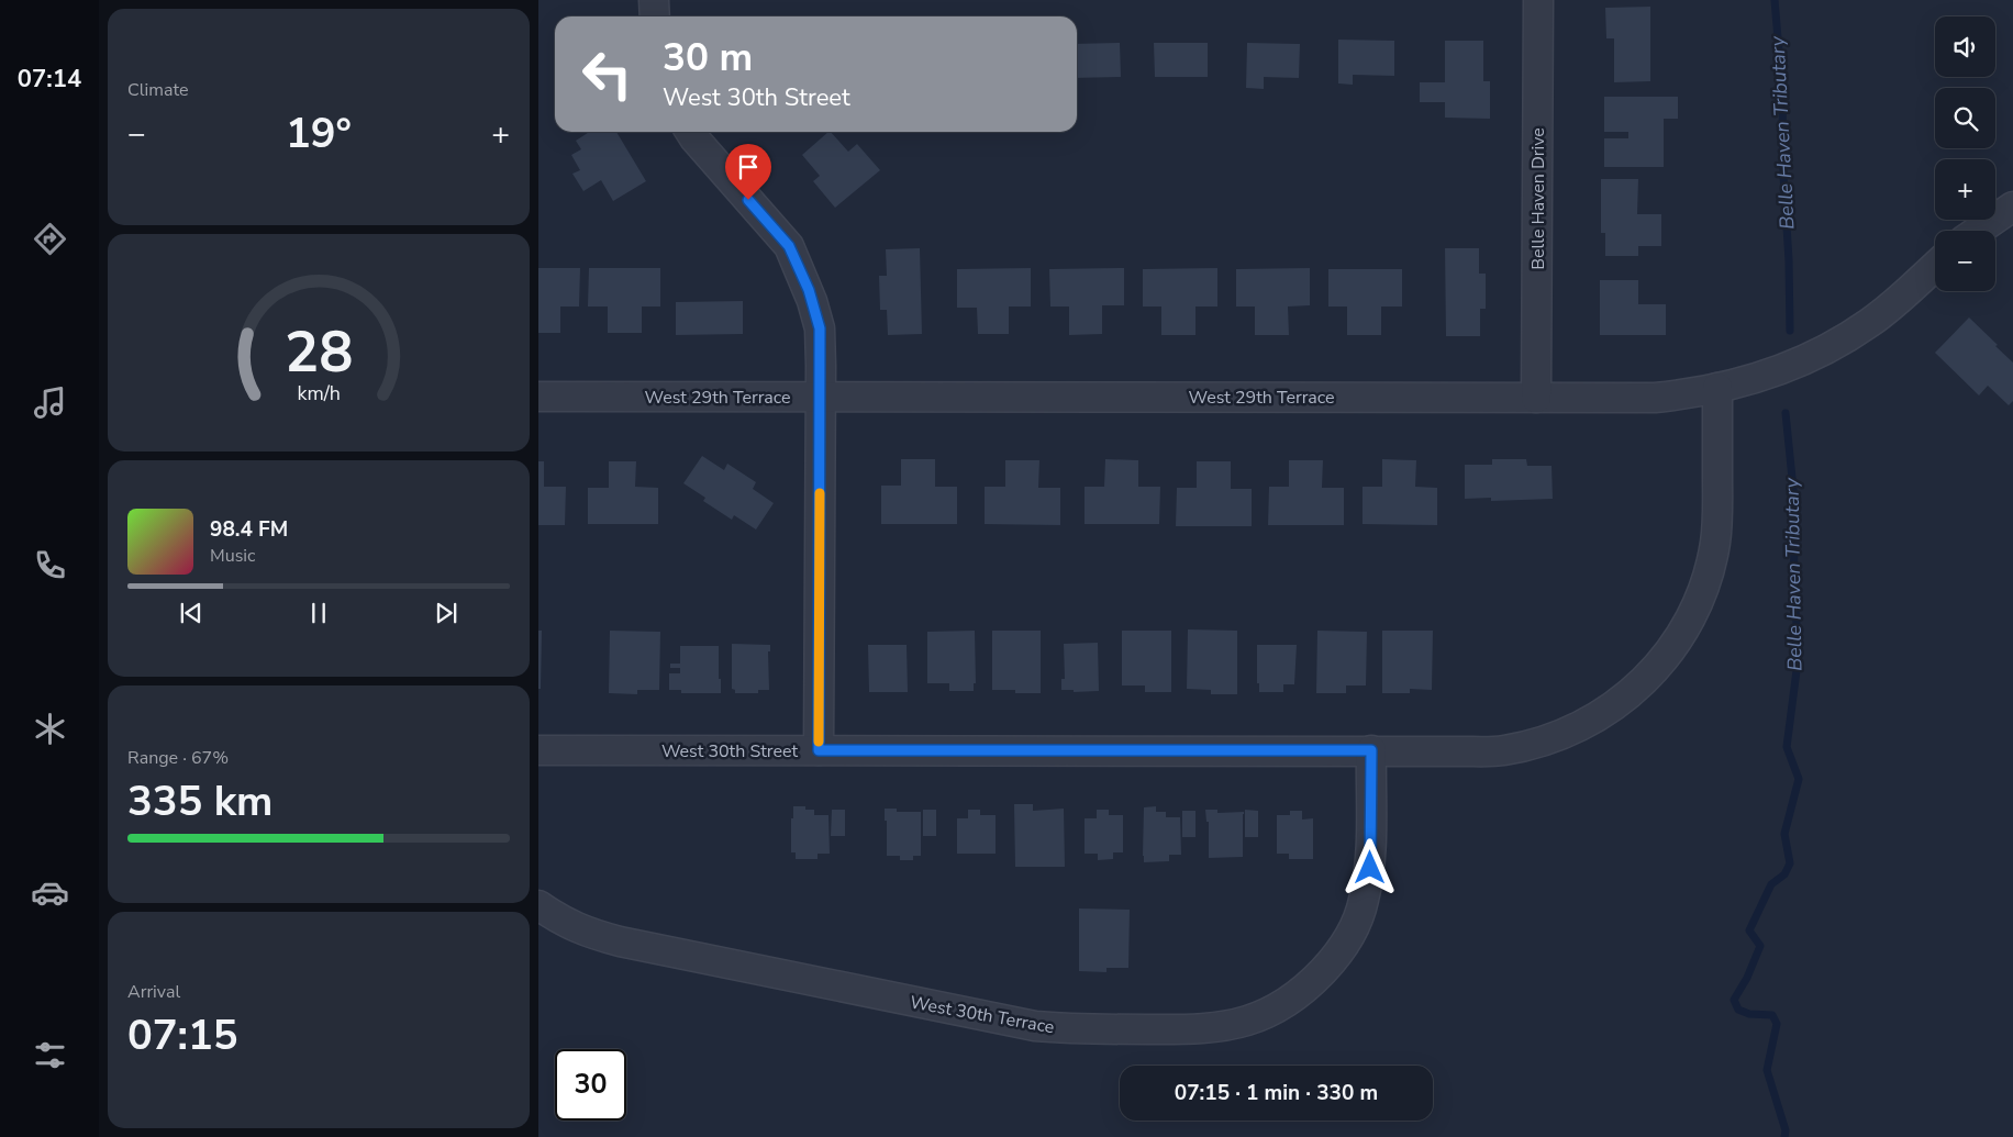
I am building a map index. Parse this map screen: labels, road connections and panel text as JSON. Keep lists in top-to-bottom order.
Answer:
{
  "streets": {
    "street": [
      "Belle Haven Drive",
      "West 29th Terrace",
      "West 30th Street",
      "West 30th Terrace"
    ]
  },
  "crossings": [
    ["Belle Haven Drive", "West 29th Terrace"],
    ["West 29th Terrace", "West 30th Street"],
    ["West 30th Street", "West 30th Terrace"]
  ],
  "water": ["Belle Haven Tributary"],
  "page": {
    "tabs": "07:14",
    "tile": [
      "Climate",
      ["Range · 67%", "335 km"],
      ["Arrival", "07:15"]
    ],
    "map_buttons": ["+", "−"],
    "turn": ["30 m", "West 30th Street"],
    "heat": ["−", "19°", "+"],
    "song": ["98.4 FM", "Music"],
    "limit": "30",
    "trip": "07:15 · 1 min · 330 m",
    "gauge": ["28", "km/h"]
  }
}
